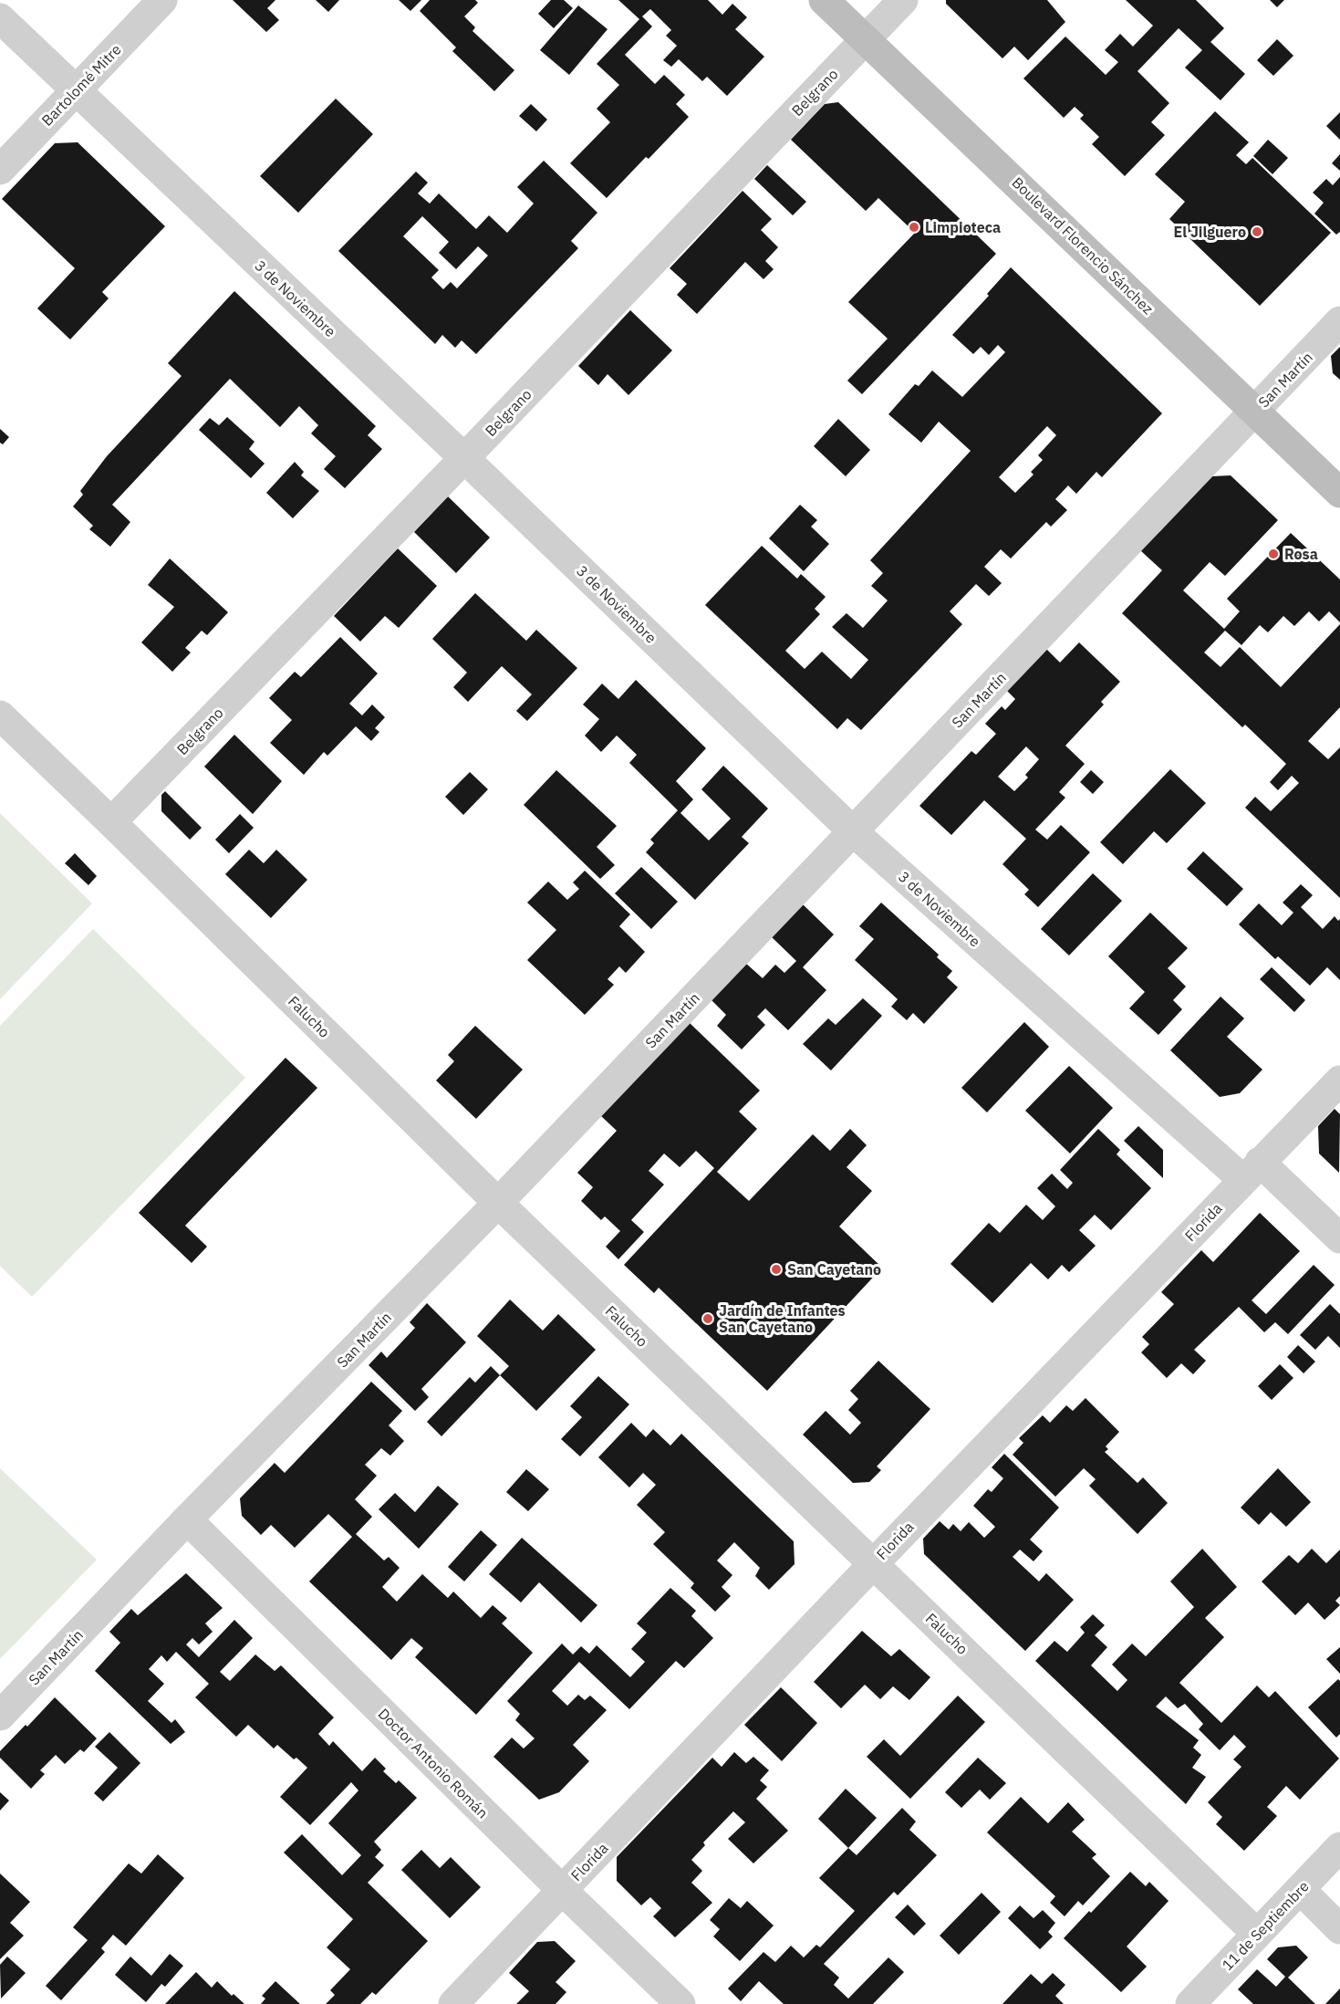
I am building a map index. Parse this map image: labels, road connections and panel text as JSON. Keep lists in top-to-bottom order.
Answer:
{
  "streets": {
    "main road": ["Boulevard Florencio Sánchez"],
    "street": [
      "Bartolomé Mitre",
      "Belgrano",
      "3 de Noviembre",
      "San Martín",
      "Falucho",
      "Florida",
      "Doctor Antonio Román",
      "11 de Septiembre"
    ]
  },
  "crossings": [
    ["Bartolomé Mitre", "3 de Noviembre"],
    ["Belgrano", "Boulevard Florencio Sánchez"],
    ["Belgrano", "3 de Noviembre"],
    ["Belgrano", "Falucho"],
    ["Boulevard Florencio Sánchez", "San Martín"],
    ["3 de Noviembre", "San Martín"],
    ["3 de Noviembre", "Florida"],
    ["San Martín", "Falucho"],
    ["San Martín", "Doctor Antonio Román"],
    ["Falucho", "Florida"],
    ["Falucho", "11 de Septiembre"],
    ["Florida", "Doctor Antonio Román"]
  ],
  "places": [
    "Limpioteca",
    "El Jilguero",
    "Rosa",
    "San Cayetano",
    "Jardín de Infantes San Cayetano"
  ]
}
